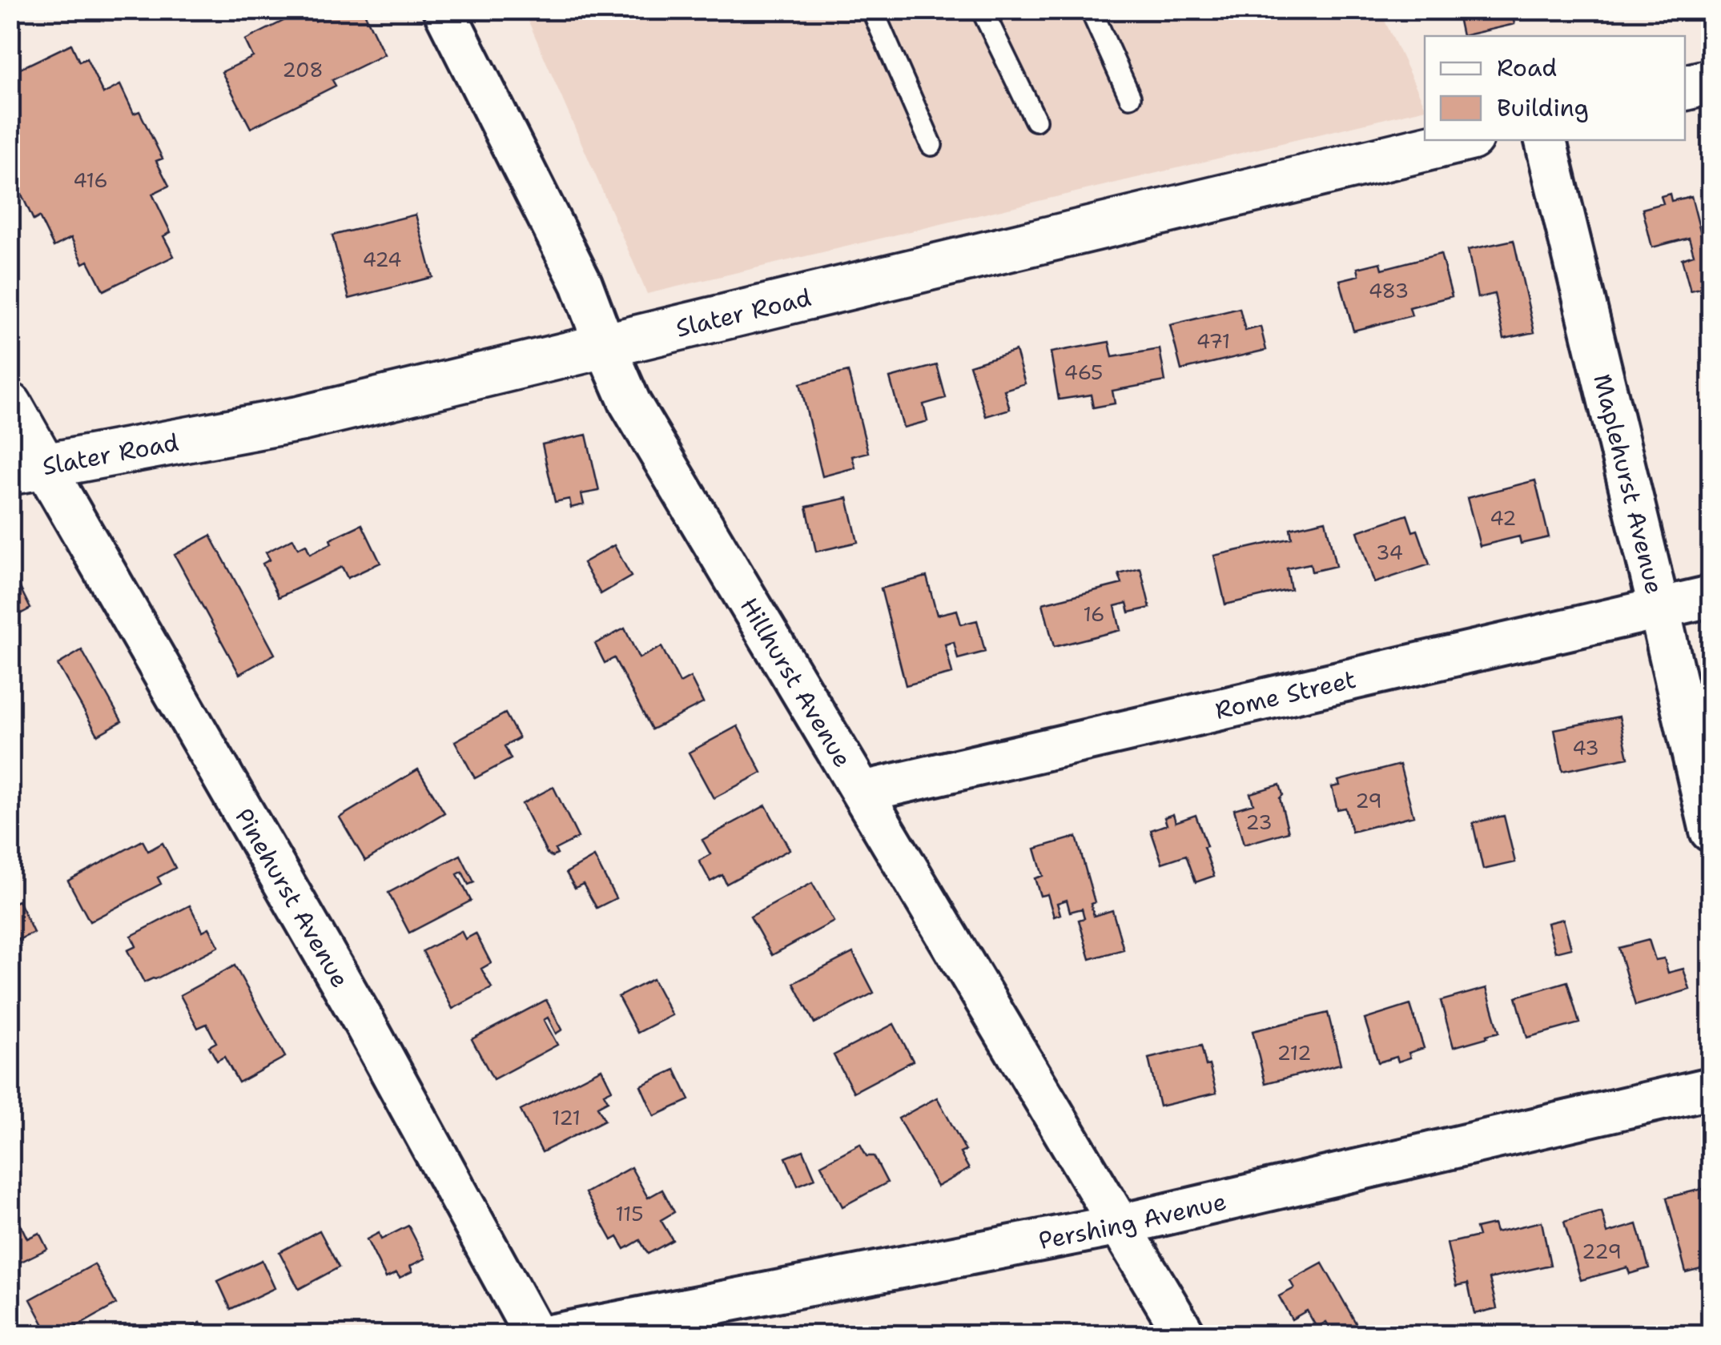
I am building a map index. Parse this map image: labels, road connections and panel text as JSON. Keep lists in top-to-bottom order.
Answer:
{
  "streets": {
    "main road": ["Slater Road"],
    "street": [
      "Maplehurst Avenue",
      "Hillhurst Avenue",
      "Rome Street",
      "Pinehurst Avenue",
      "Pershing Avenue"
    ]
  },
  "crossings": [
    ["Slater Road", "Hillhurst Avenue"],
    ["Slater Road", "Pinehurst Avenue"],
    ["Maplehurst Avenue", "Rome Street"],
    ["Hillhurst Avenue", "Rome Street"],
    ["Hillhurst Avenue", "Pershing Avenue"]
  ],
  "house_numbers": [
    "208",
    "416",
    "424",
    "483",
    "471",
    "465",
    "42",
    "34",
    "16",
    "43",
    "29",
    "23",
    "212",
    "121",
    "115",
    "229"
  ],
  "legend": ["Road", "Building"]
}
